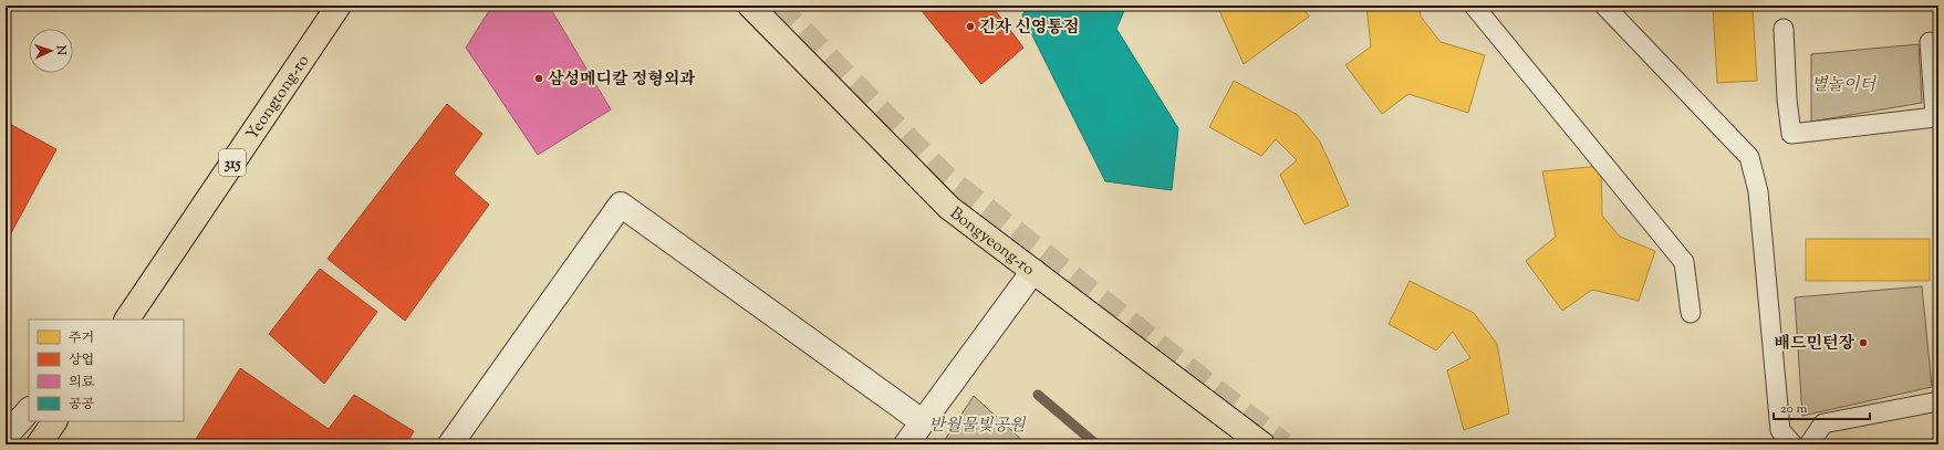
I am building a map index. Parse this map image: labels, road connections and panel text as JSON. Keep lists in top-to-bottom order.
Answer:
{
  "streets": {
    "main road": ["Yeongtong-ro", "315", "Bongyeong-ro"]
  },
  "parks": ["별놀이터", "반월물빛공원"],
  "places": ["긴자 신영통점", "삼성메디칼 정형외과", "배드민턴장"],
  "legend": [
    "주거",
    "상업",
    "의료",
    "공공"
  ],
  "scale_bar": "20 m",
  "north": "right"
}
